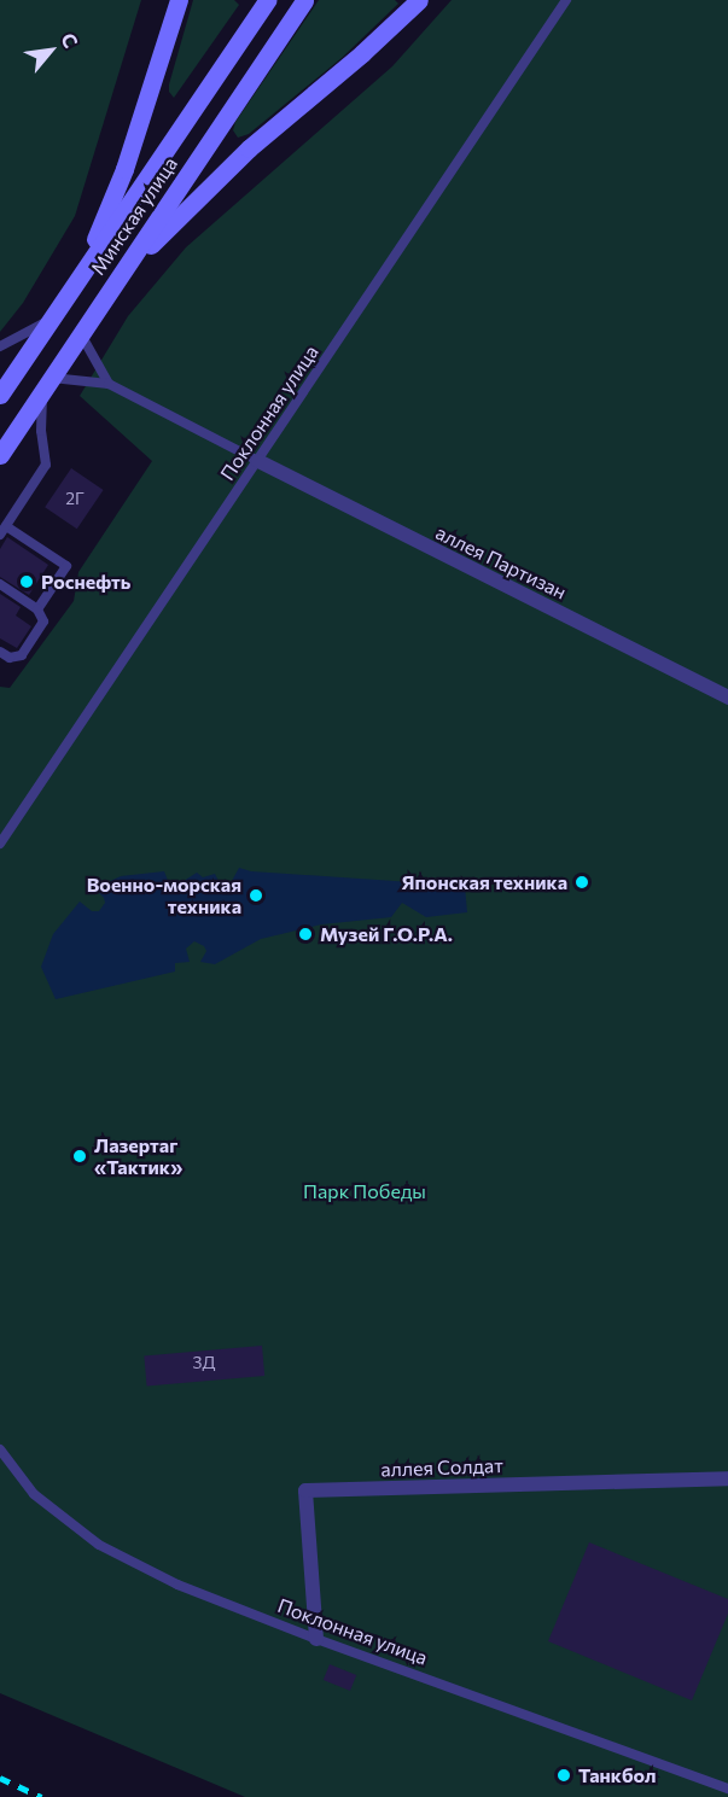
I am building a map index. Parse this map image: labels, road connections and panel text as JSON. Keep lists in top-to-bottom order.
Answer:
{
  "streets": {
    "main road": ["Минская улица"],
    "street": ["аллея Партизан", "аллея Солдат"],
    "lane": ["Поклонная улица"]
  },
  "crossings": [
    ["Поклонная улица", "аллея Партизан"],
    ["Поклонная улица", "аллея Солдат"]
  ],
  "parks": ["Парк Победы"],
  "places": [
    "Роснефть",
    "Японская техника",
    "Военно-морская техника",
    "Музей Г.О.Р.А.",
    "Лазертаг «Тактик»",
    "Танкбол"
  ],
  "house_numbers": ["2Г", "3Д"],
  "north": "top right"
}
